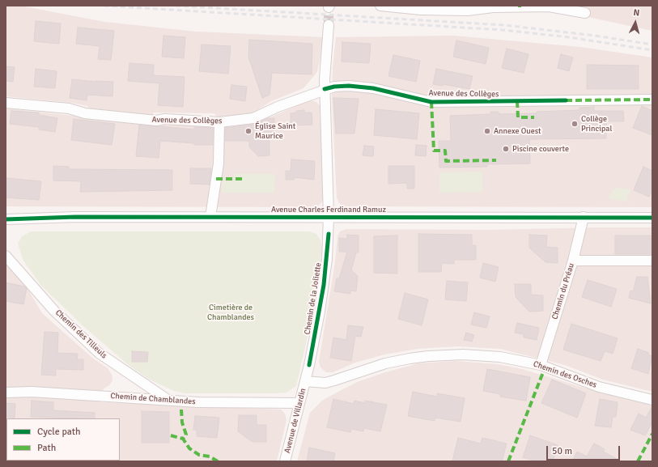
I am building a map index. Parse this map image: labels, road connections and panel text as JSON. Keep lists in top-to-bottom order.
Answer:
{
  "streets": {
    "street": [
      "Avenue des Collèges",
      "Avenue Charles Ferdinand Ramuz",
      "Chemin du Préau",
      "Chemin de la Joliette",
      "Chemin des Tilleuls",
      "Chemin des Osches",
      "Chemin de Chamblandes",
      "Avenue de Villardin"
    ]
  },
  "crossings": [
    ["Avenue des Collèges", "Chemin de la Joliette"],
    ["Avenue Charles Ferdinand Ramuz", "Chemin du Préau"],
    ["Avenue Charles Ferdinand Ramuz", "Chemin de la Joliette"],
    ["Chemin du Préau", "Chemin des Osches"],
    ["Chemin de la Joliette", "Chemin des Osches"],
    ["Chemin de la Joliette", "Avenue de Villardin"],
    ["Chemin des Tilleuls", "Chemin de Chamblandes"],
    ["Chemin des Osches", "Avenue de Villardin"],
    ["Chemin de Chamblandes", "Avenue de Villardin"]
  ],
  "parks": ["Cimetière de Chamblandes"],
  "places": [
    "Collège Principal",
    "Église Saint Maurice",
    "Annexe Ouest",
    "Piscine couverte"
  ],
  "legend": ["Cycle path", "Path"],
  "scale_bar": "50 m",
  "north": "top"
}
